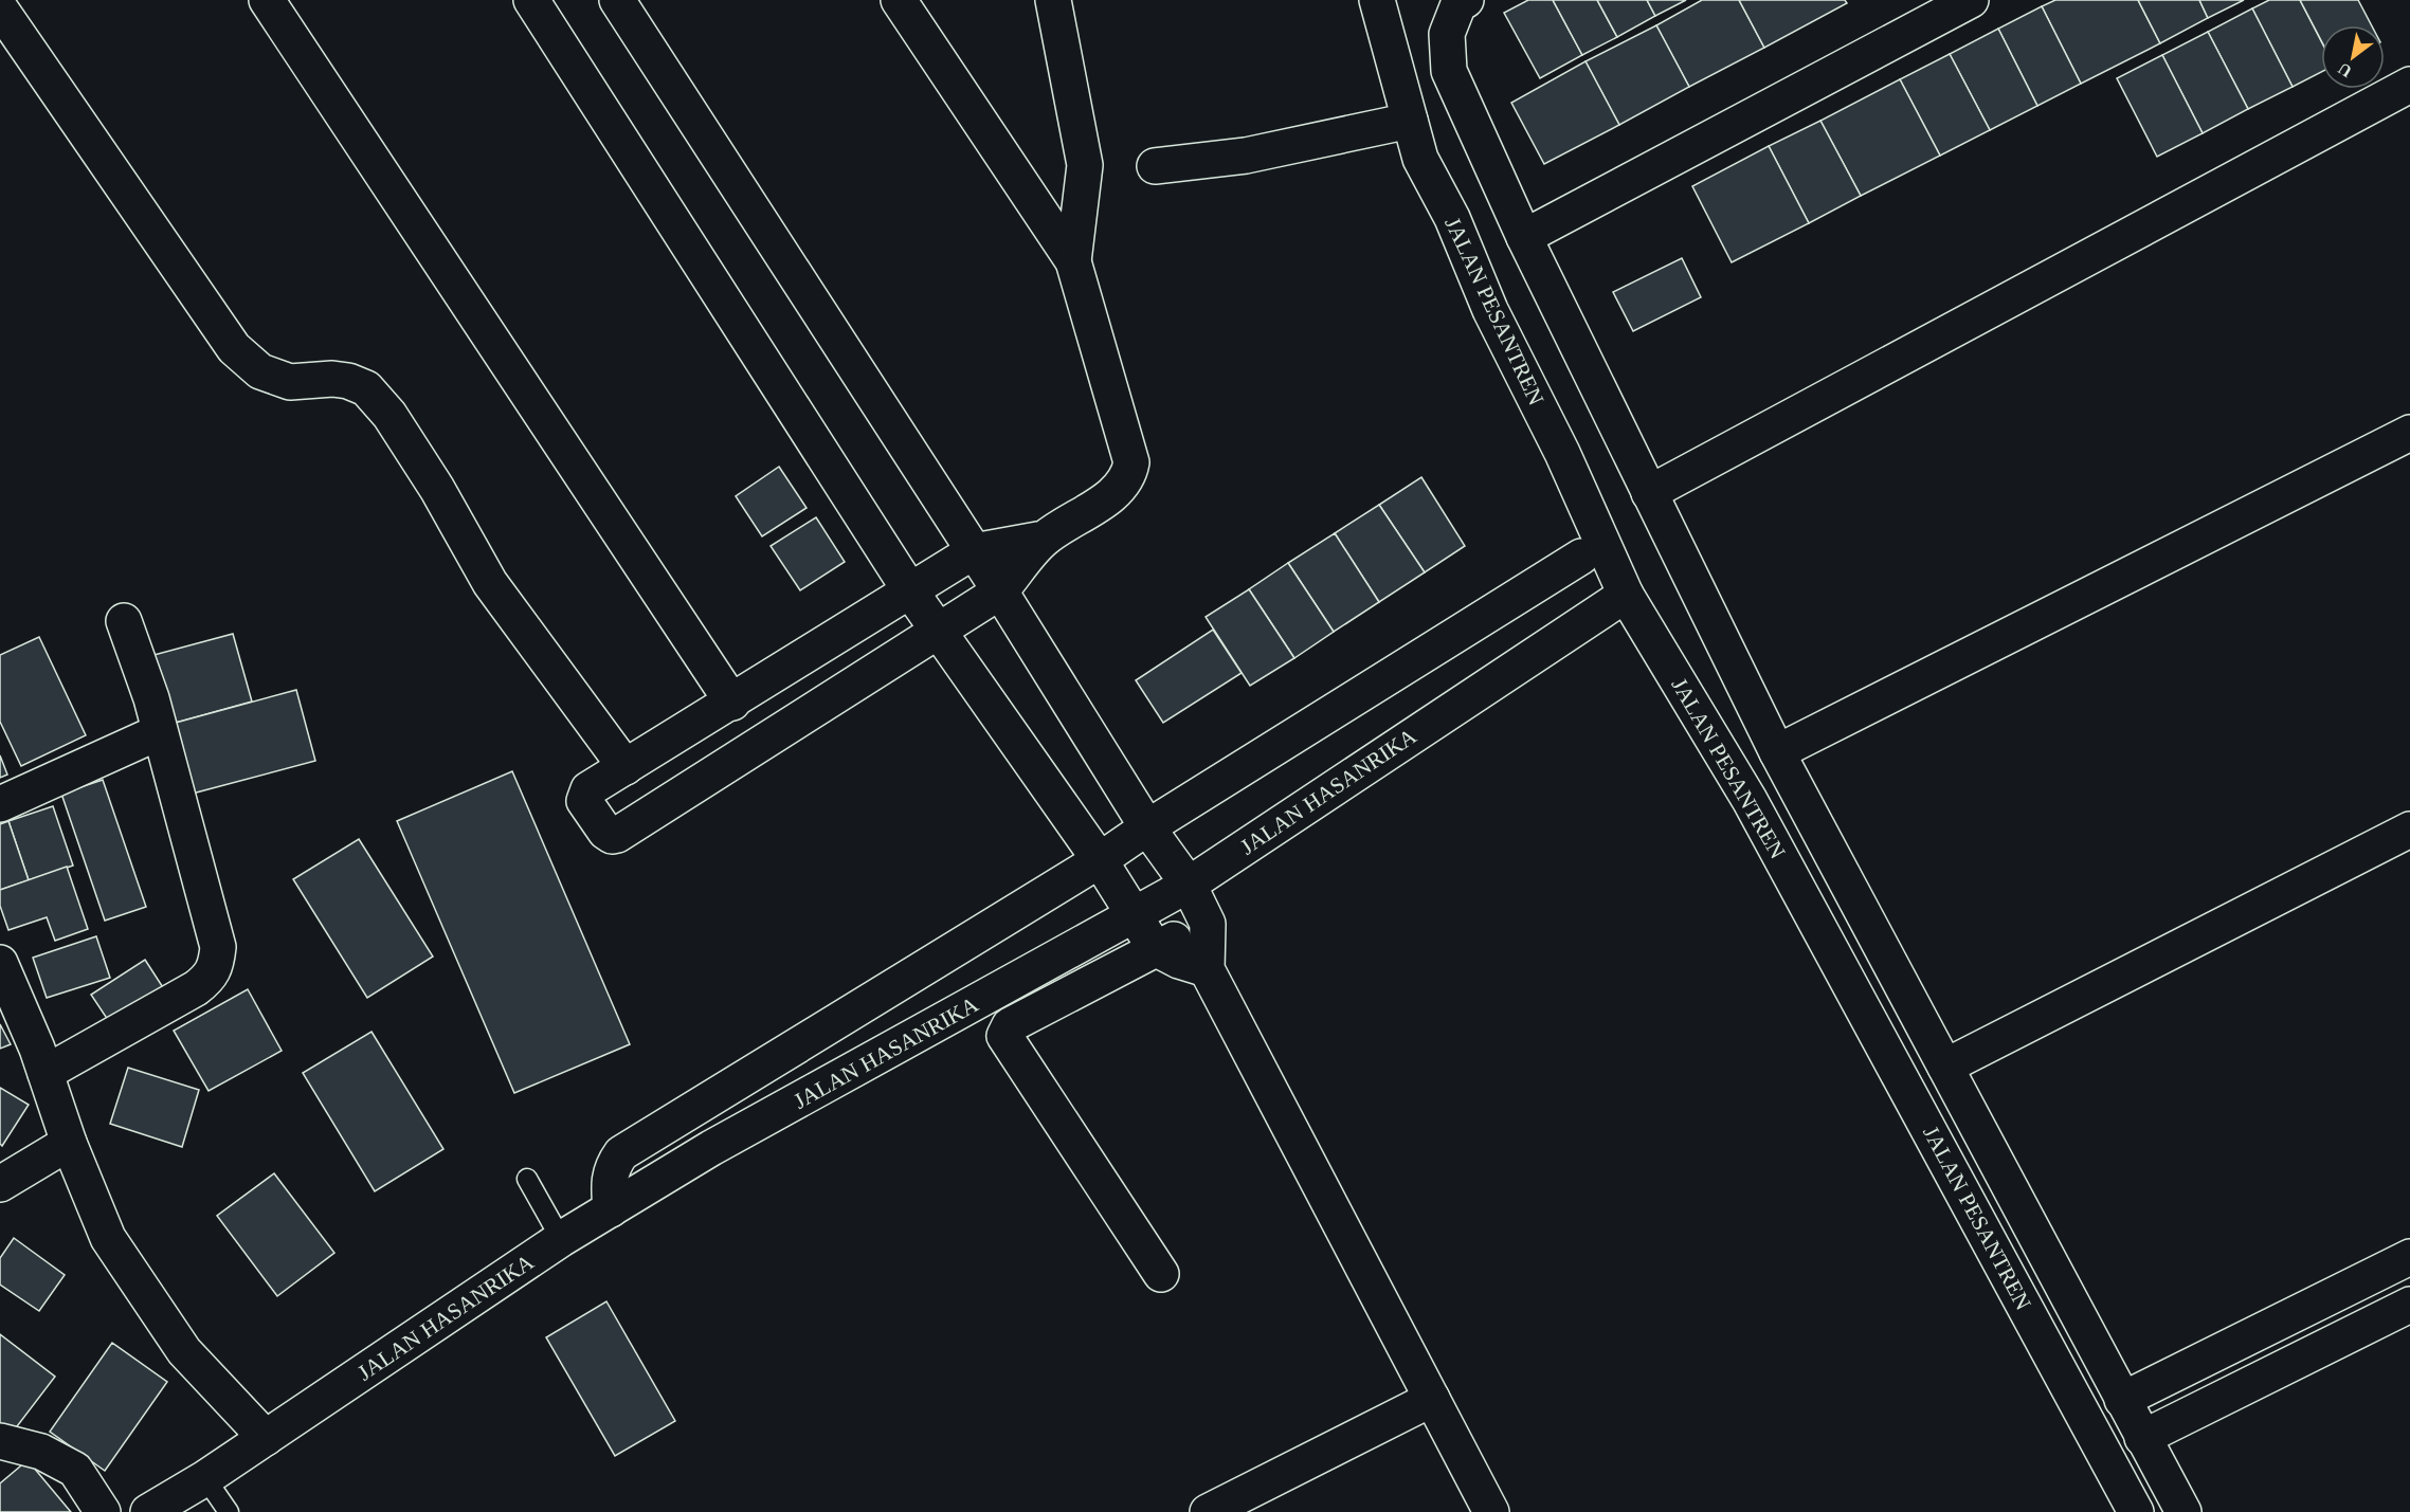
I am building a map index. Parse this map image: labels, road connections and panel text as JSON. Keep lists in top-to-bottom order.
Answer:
{
  "streets": {
    "street": ["JALAN PESANTREN", "JALAN HASANRIKA"]
  },
  "crossings": [
    ["JALAN PESANTREN", "JALAN HASANRIKA"]
  ],
  "north": "bottom left"
}
